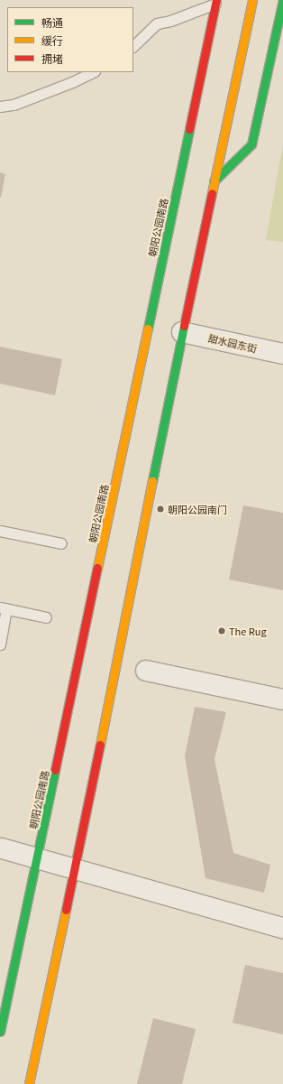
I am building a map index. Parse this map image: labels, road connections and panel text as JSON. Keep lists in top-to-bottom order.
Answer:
{
  "streets": {
    "main road": ["朝阳公园南路"],
    "street": ["甜水园东街"]
  },
  "places": ["朝阳公园南门", "The Rug"],
  "legend": ["畅通", "缓行", "拥堵"]
}
